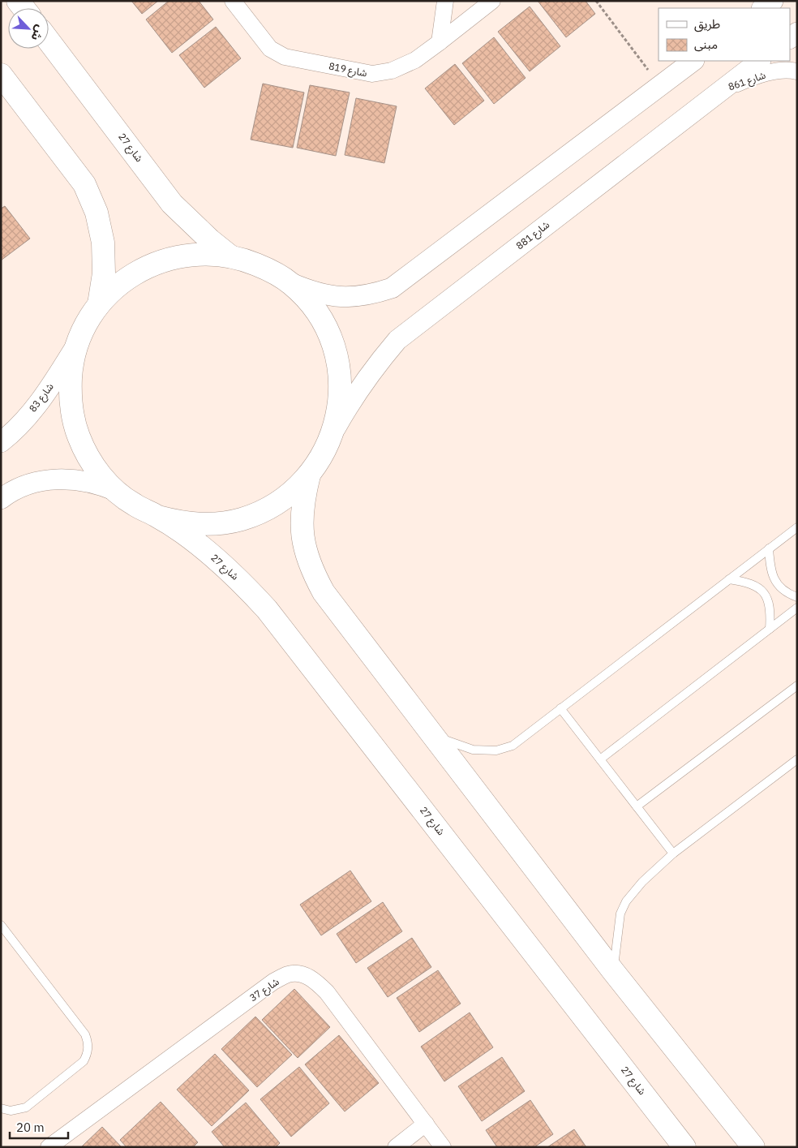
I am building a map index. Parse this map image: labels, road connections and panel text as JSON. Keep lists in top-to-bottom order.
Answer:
{
  "streets": {
    "main road": ["شارع 27"],
    "street": [
      "شارع 819",
      "شارع 861",
      "شارع 881",
      "شارع 83",
      "شارع 37"
    ]
  },
  "crossings": [
    ["شارع 861", "شارع 881"]
  ],
  "legend": ["طريق", "مبنى"],
  "scale_bar": "20 m",
  "north": "bottom right"
}
